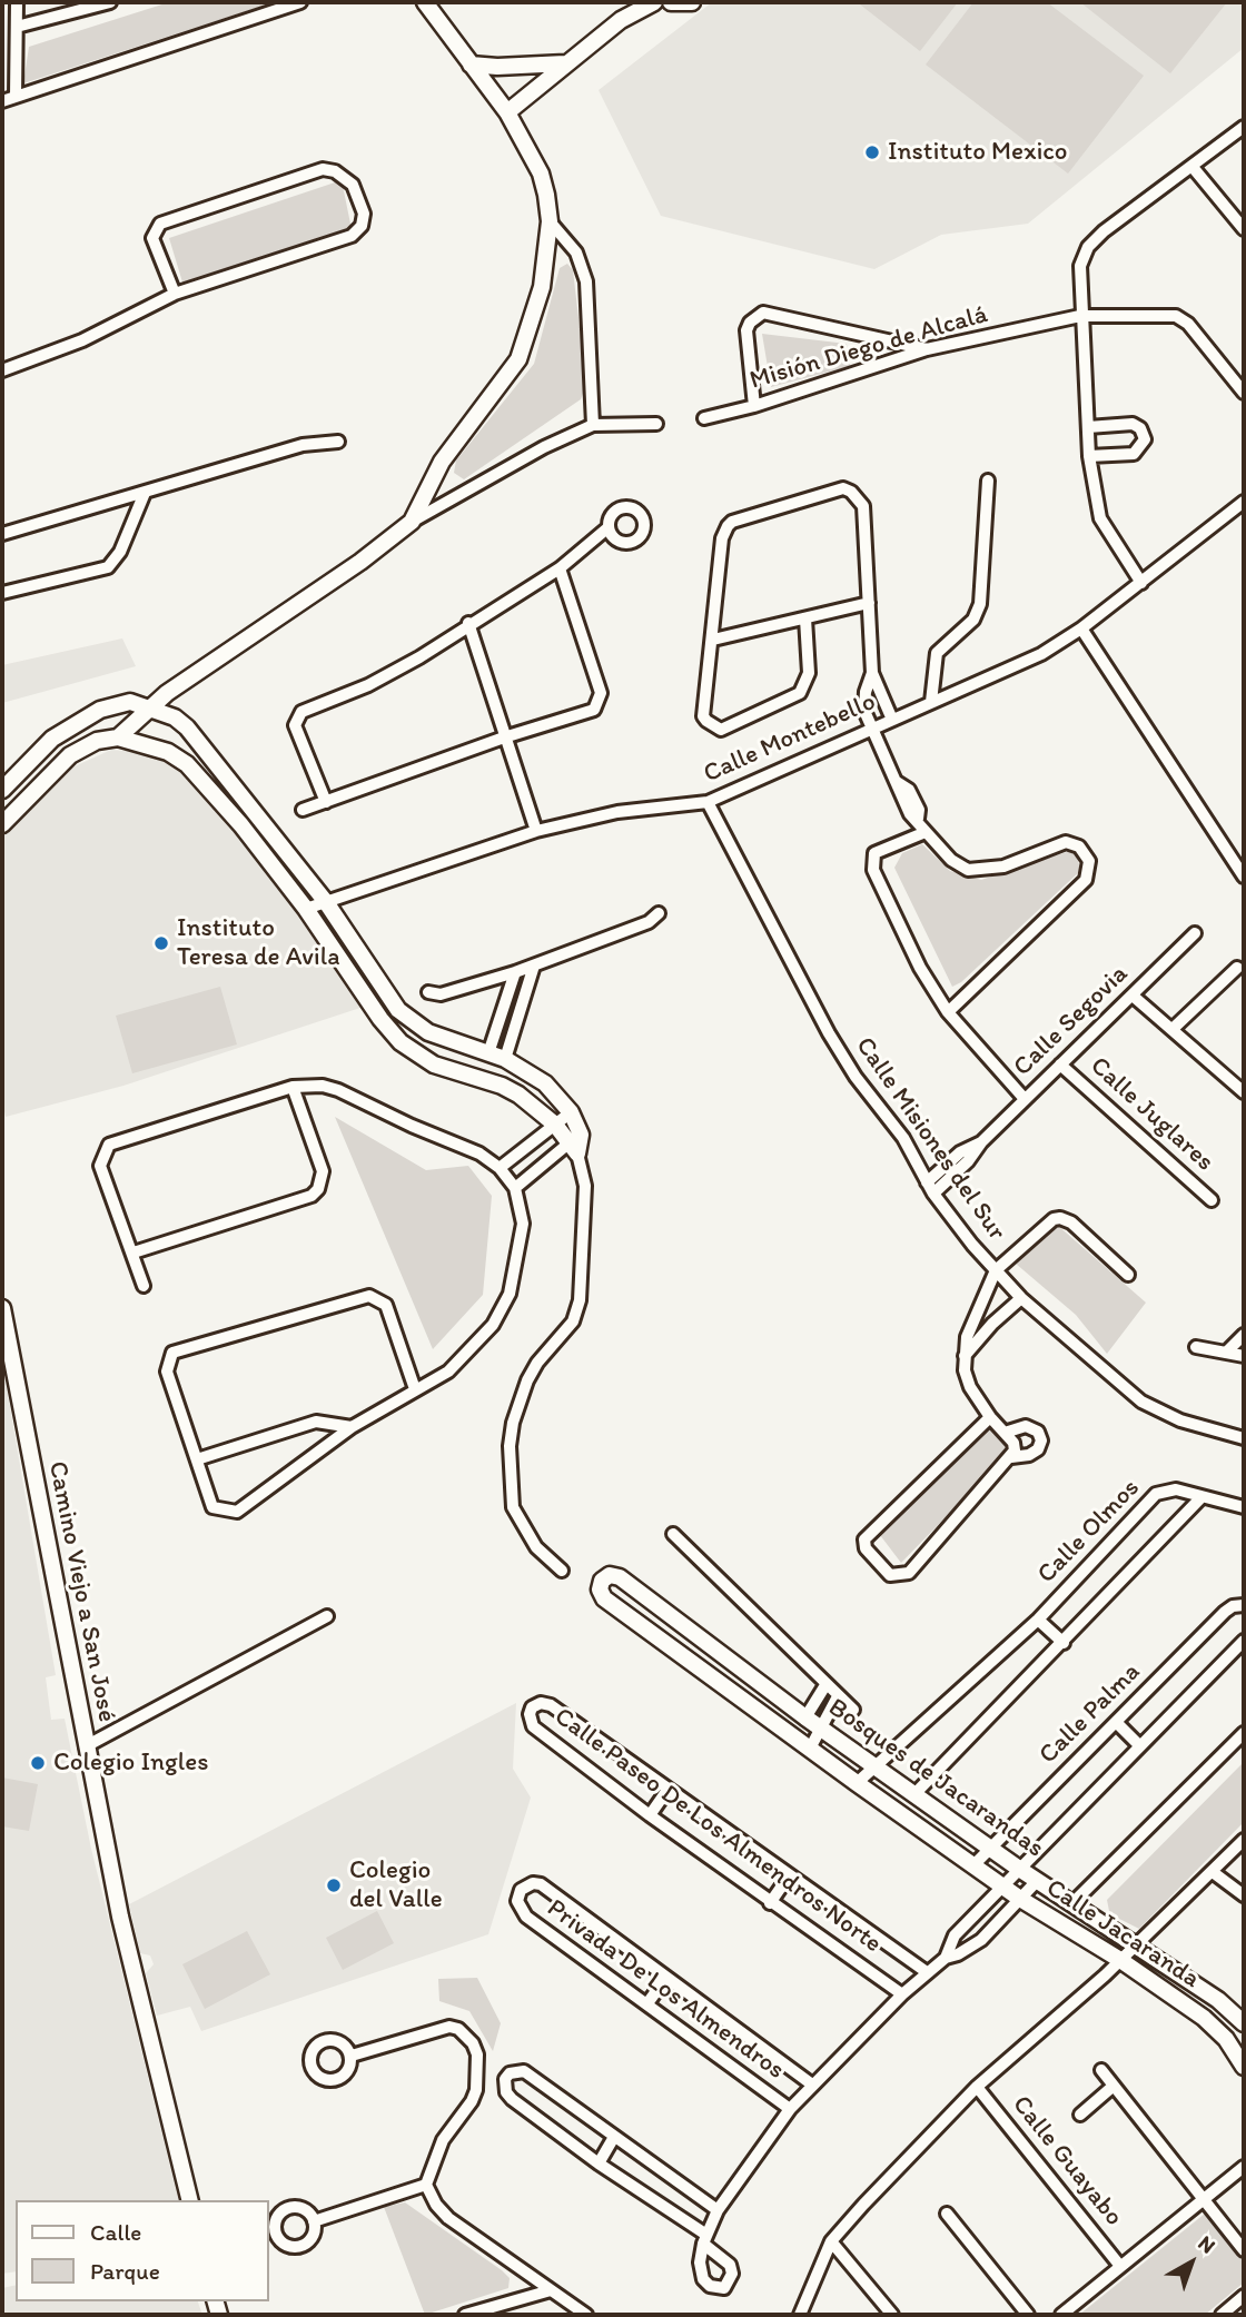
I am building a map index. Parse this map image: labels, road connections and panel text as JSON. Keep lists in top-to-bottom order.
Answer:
{
  "streets": {
    "street": [
      "Misión Diego de Alcalá",
      "Calle Montebello",
      "Calle Segovia",
      "Calle Juglares",
      "Calle Misiones del Sur",
      "Calle Olmos",
      "Camino Viejo a San José",
      "Calle Palma",
      "Bosques de Jacarandas",
      "Calle Paseo De Los Almendros Norte",
      "Calle Jacaranda",
      "Privada De Los Almendros",
      "Calle Guayabo"
    ]
  },
  "crossings": [
    ["Calle Montebello", "Calle Misiones del Sur"],
    ["Calle Segovia", "Calle Juglares"],
    ["Calle Segovia", "Calle Misiones del Sur"],
    ["Calle Olmos", "Bosques de Jacarandas"],
    ["Calle Olmos", "Calle Jacaranda"],
    ["Calle Palma", "Bosques de Jacarandas"],
    ["Calle Palma", "Calle Jacaranda"],
    ["Bosques de Jacarandas", "Calle Jacaranda"]
  ],
  "places": [
    "Instituto Mexico",
    "Instituto Teresa de Avila",
    "Colegio Ingles",
    "Colegio del Valle"
  ],
  "legend": ["Calle", "Parque"],
  "north": "top right"
}
